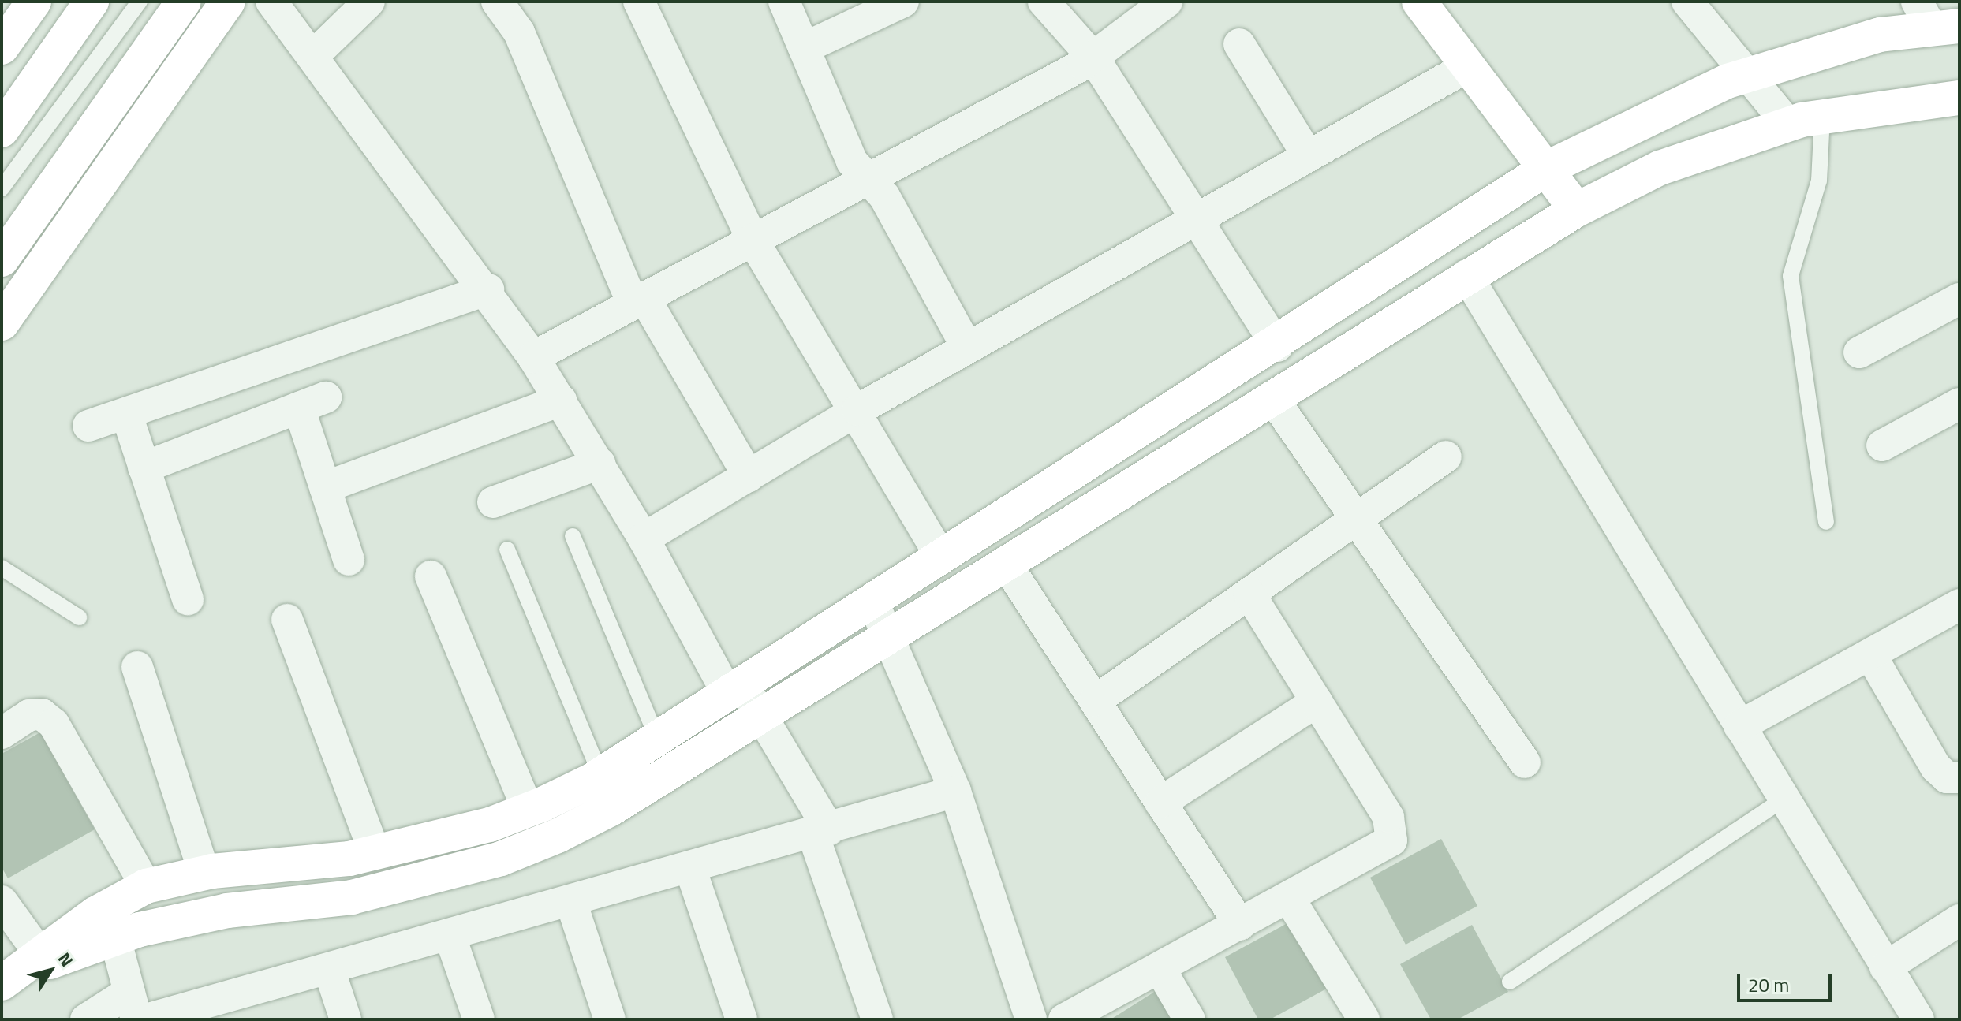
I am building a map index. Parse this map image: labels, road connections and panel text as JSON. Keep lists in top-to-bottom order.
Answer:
{
  "scale_bar": "20 m",
  "north": "top right"
}
